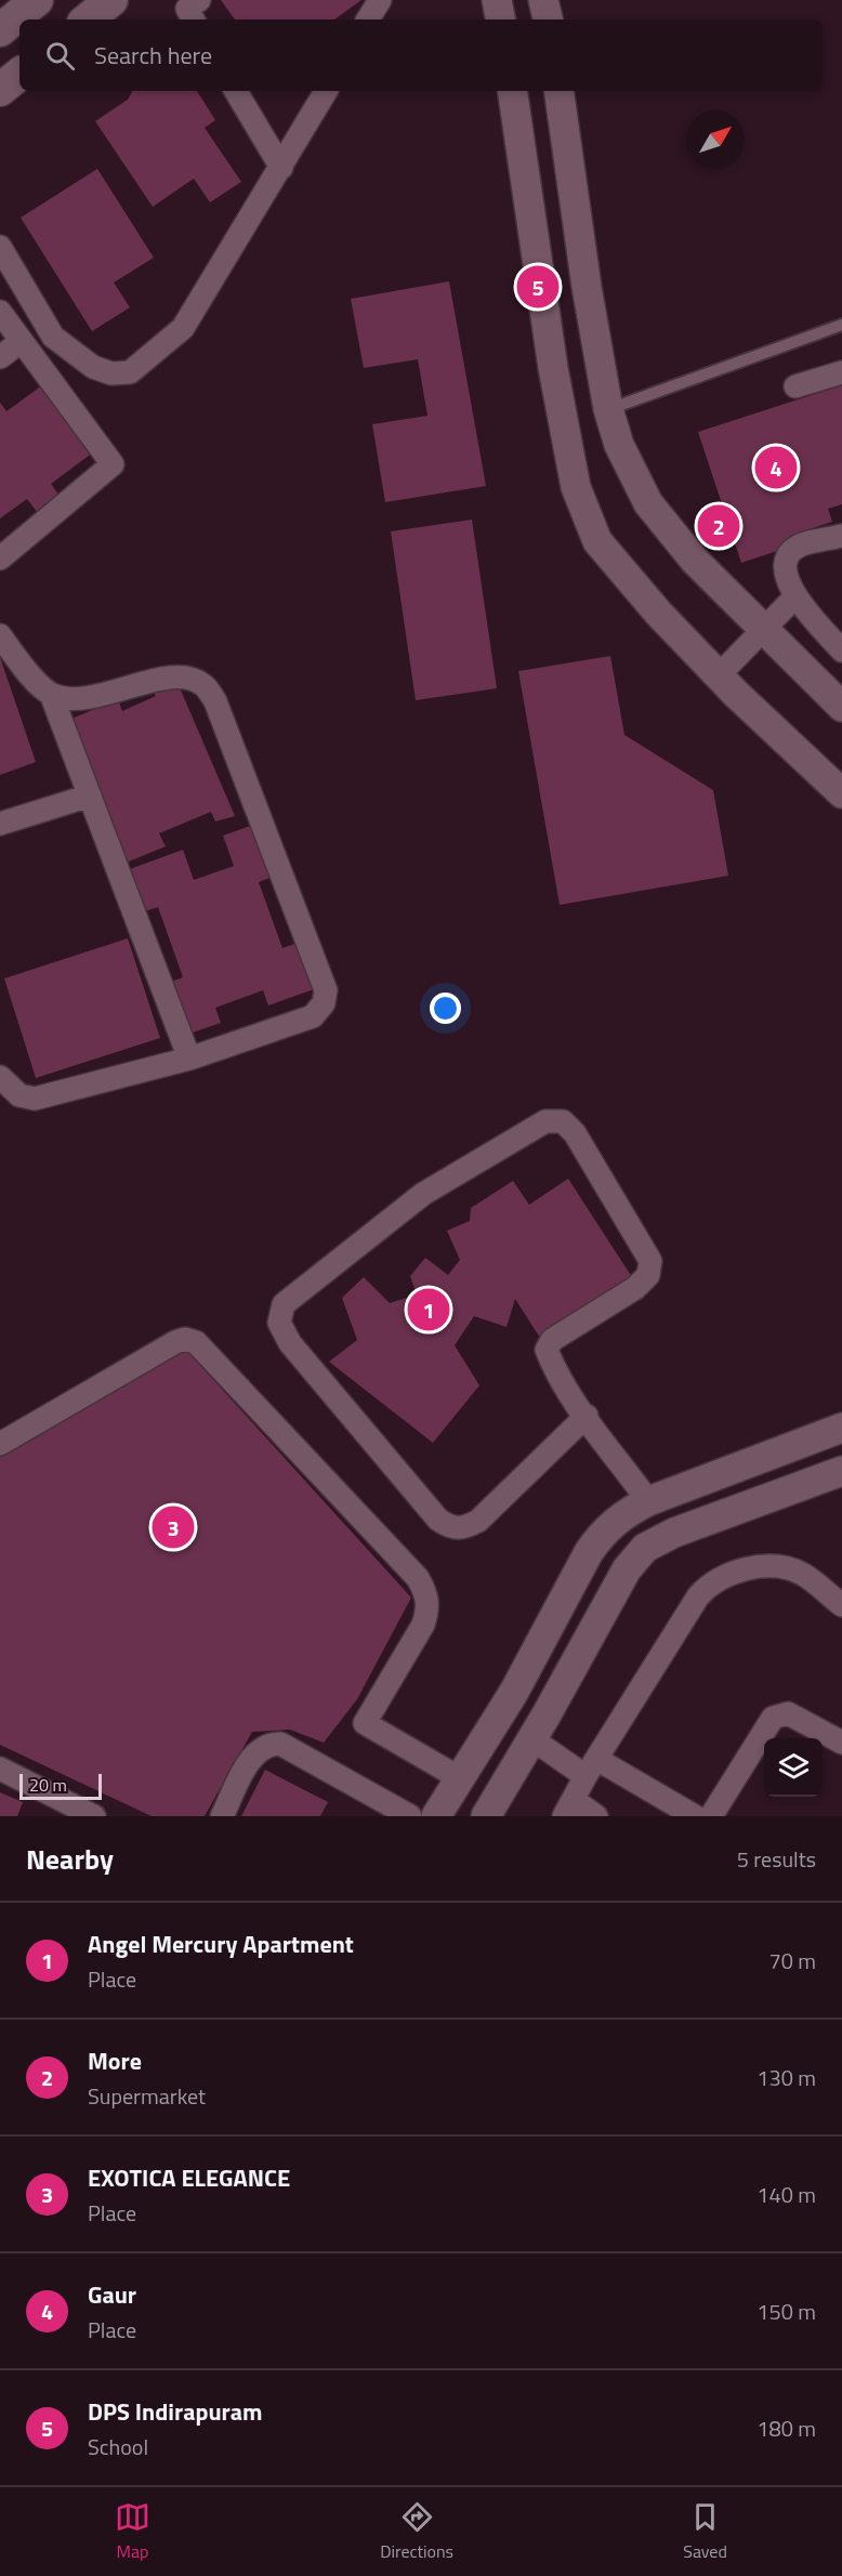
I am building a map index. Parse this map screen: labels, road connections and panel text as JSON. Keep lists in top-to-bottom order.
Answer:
{
  "scale_bar": "20 m",
  "north": "top right",
  "page": {
    "search": "Search here",
    "pins": [
      "5",
      "4",
      "2",
      "1",
      "3"
    ],
    "scale": "20 m",
    "heading": ["Nearby", "5 results"],
    "list": [
      {
        "mark": "1",
        "name": "Angel Mercury Apartment",
        "note": "Place",
        "value": "70 m"
      },
      {
        "mark": "2",
        "name": "More",
        "note": "Supermarket",
        "value": "130 m"
      },
      {
        "mark": "3",
        "name": "EXOTICA ELEGANCE",
        "note": "Place",
        "value": "140 m"
      },
      {
        "mark": "4",
        "name": "Gaur",
        "note": "Place",
        "value": "150 m"
      },
      {
        "mark": "5",
        "name": "DPS Indirapuram",
        "note": "School",
        "value": "180 m"
      }
    ],
    "nav": ["Map", "Directions", "Saved"]
  }
}
